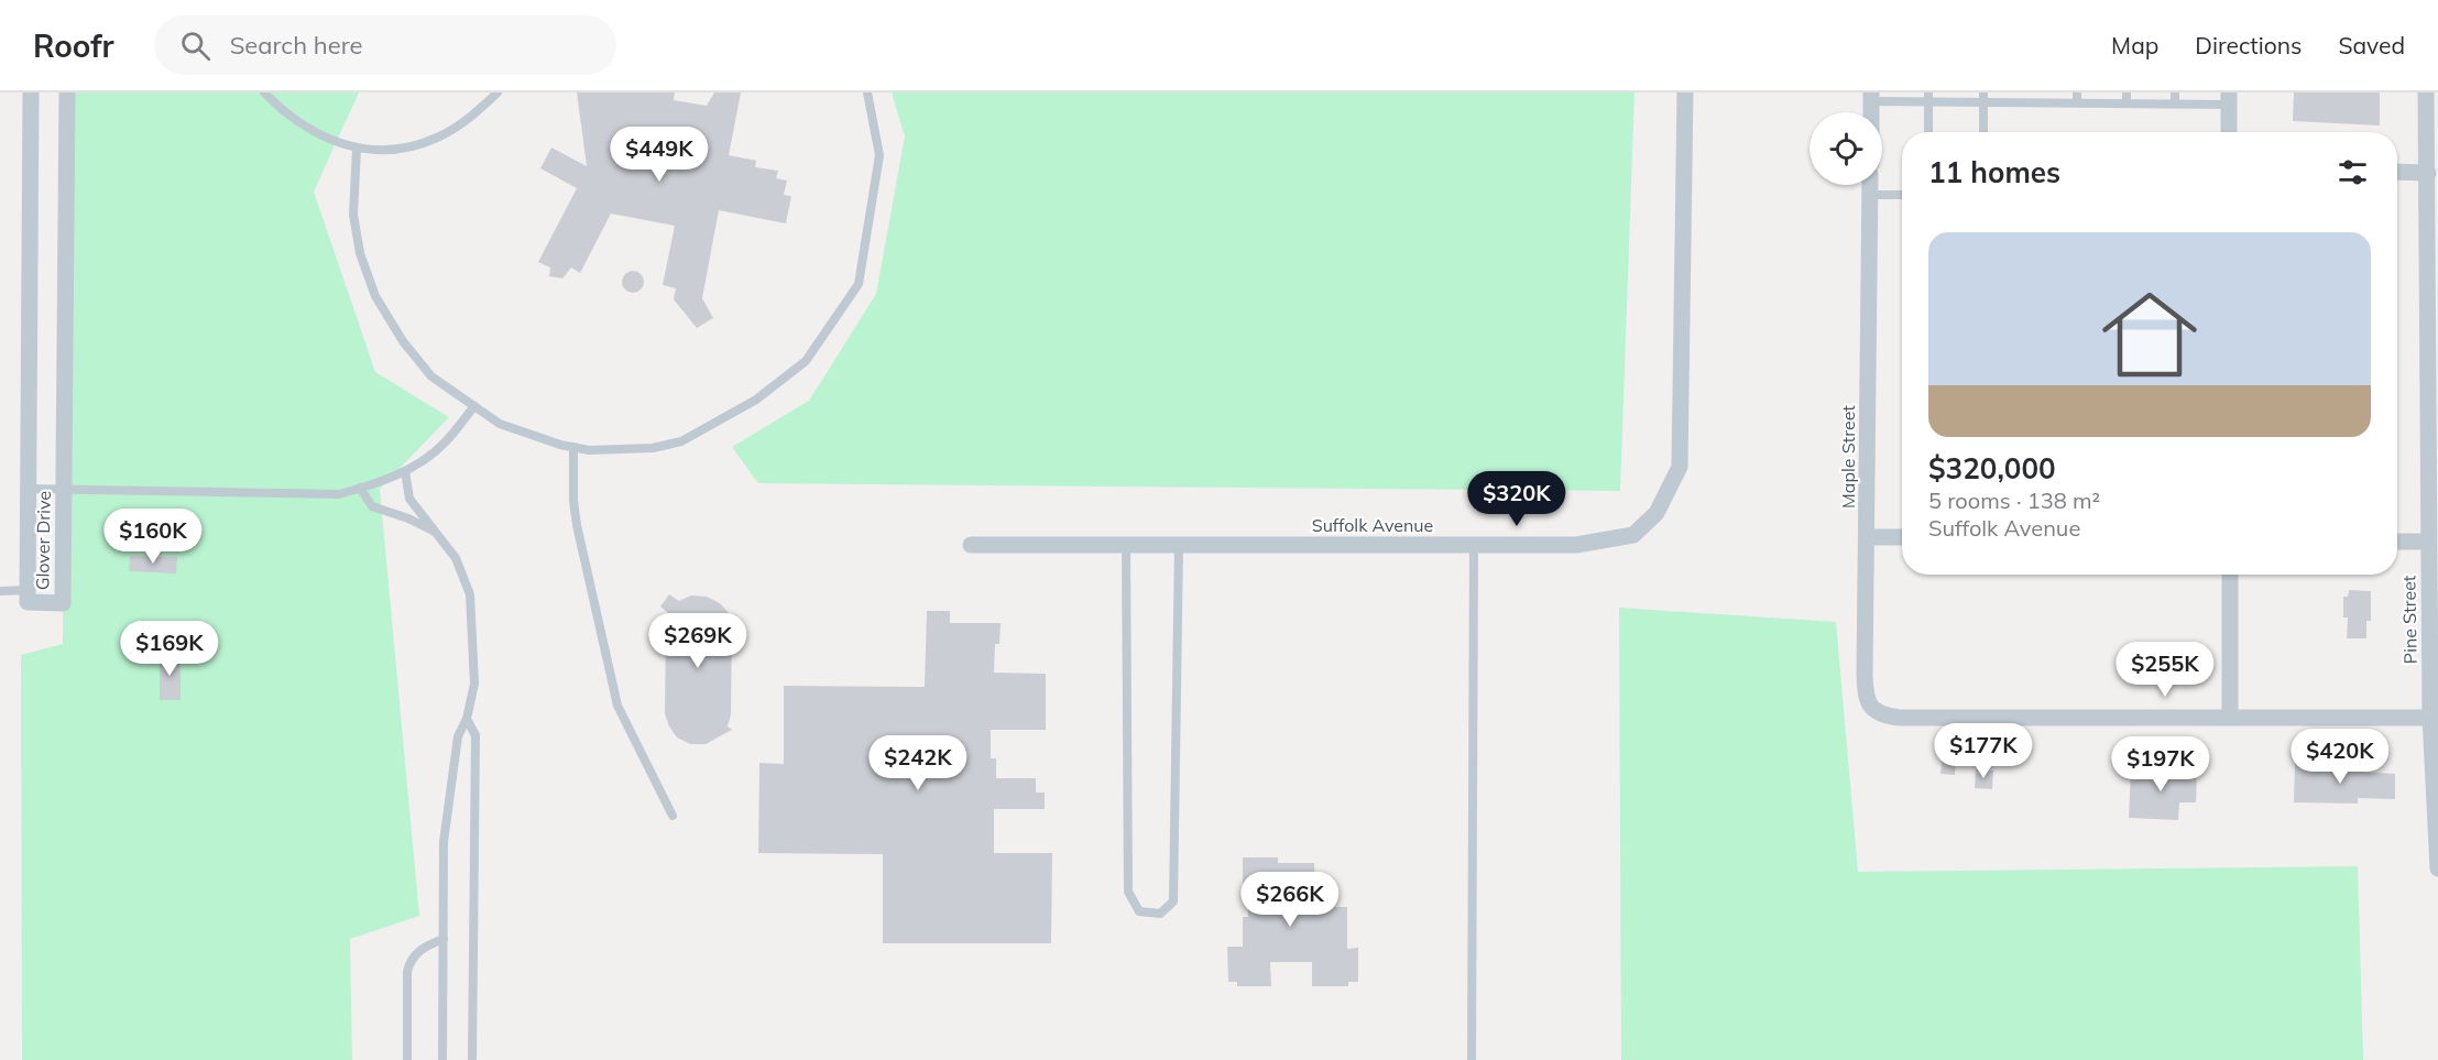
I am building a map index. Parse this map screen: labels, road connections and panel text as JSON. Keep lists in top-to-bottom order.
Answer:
{
  "streets": {
    "street": [
      "Maple Street",
      "Suffolk Avenue",
      "Glover Drive",
      "Pine Street"
    ]
  },
  "page": {
    "header": "Roofr",
    "search": "Search here",
    "nav": ["Map", "Directions", "Saved"],
    "price": [
      "$449K",
      "$320K",
      "$160K",
      "$269K",
      "$169K",
      "$255K",
      "$177K",
      "$420K",
      "$242K",
      "$197K",
      "$266K"
    ],
    "heading": "11 homes",
    "list": [
      {
        "name": "$320,000",
        "note": "5 rooms · 138 m² · Suffolk Avenue"
      }
    ]
  }
}
